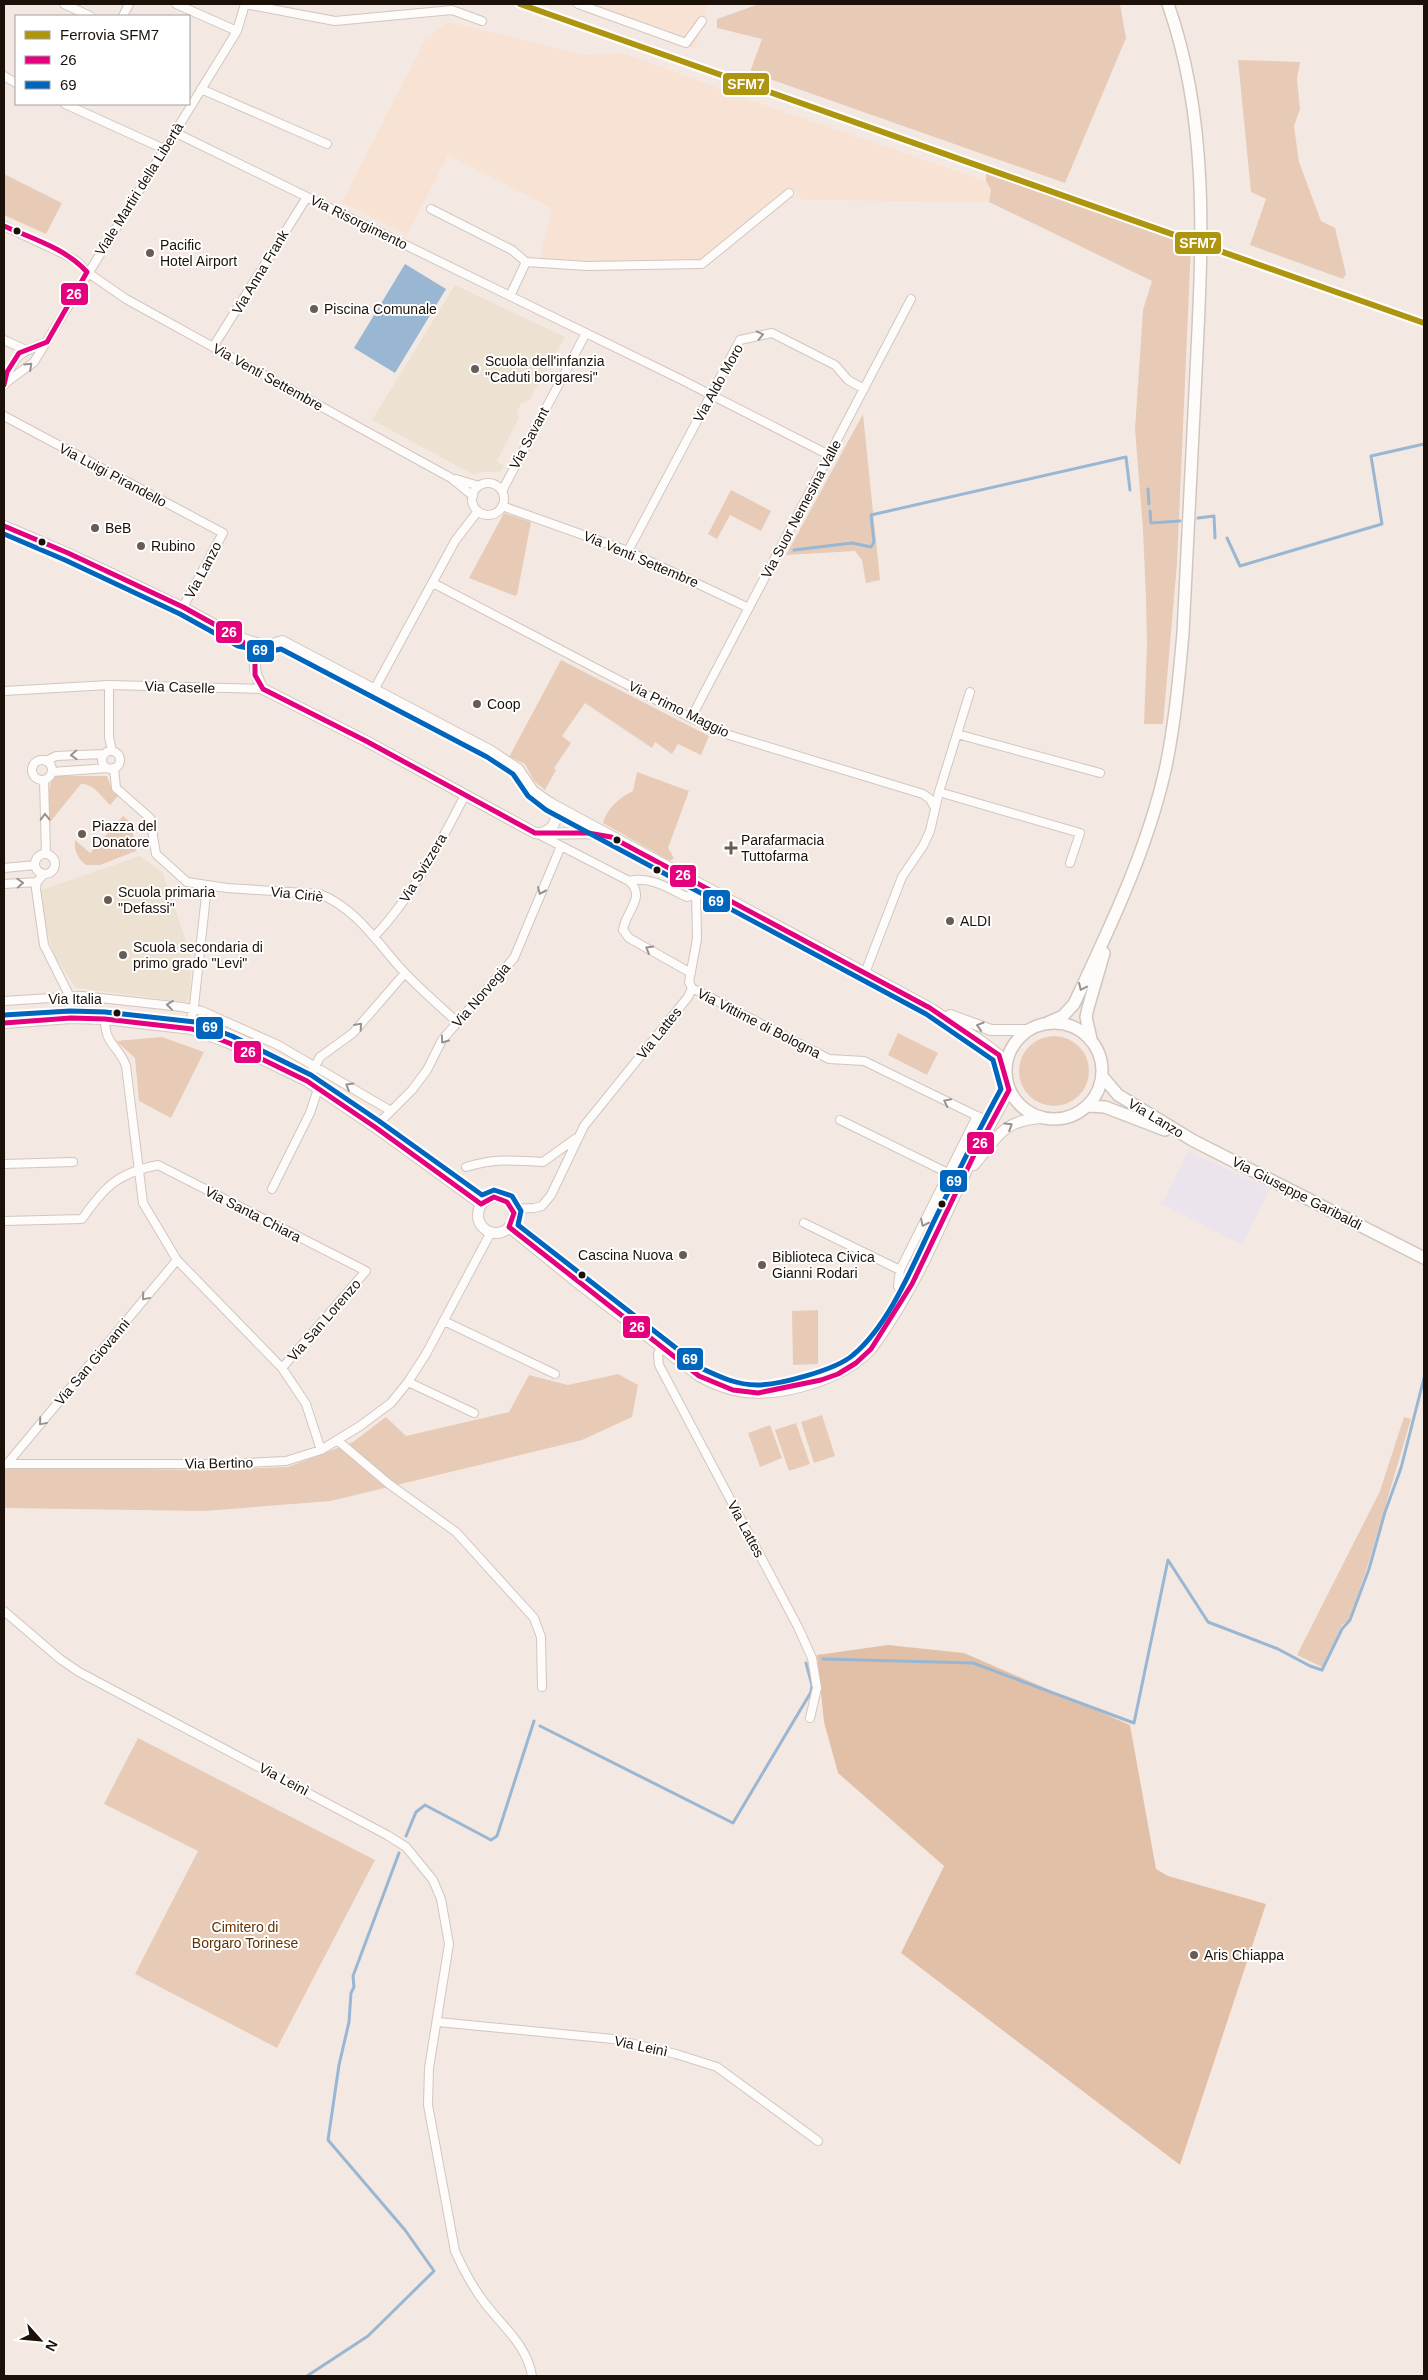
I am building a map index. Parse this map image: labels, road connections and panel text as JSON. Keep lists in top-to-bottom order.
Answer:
{
  "streets": {
    "main road": ["Via Lanzo", "Via Giuseppe Garibaldi"],
    "street": [
      "Viale Martiri della Libertà",
      "Via Risorgimento",
      "Via Anna Frank",
      "Via Venti Settembre",
      "Via Aldo Moro",
      "Via Savant",
      "Via Luigi Pirandello",
      "Via Suor Nemesina Valle",
      "Via Caselle",
      "Via Primo Maggio",
      "Via Svizzera",
      "Via Ciriè",
      "Via Norvegia",
      "Via Italia",
      "Via Vittime di Bologna",
      "Via Lattes",
      "Via Santa Chiara",
      "Via San Lorenzo",
      "Via San Giovanni",
      "Via Bertino",
      "Via Leinì"
    ]
  },
  "crossings": [
    ["Viale Martiri della Libertà", "Via Risorgimento"],
    ["Viale Martiri della Libertà", "Via Venti Settembre"],
    ["Via Risorgimento", "Via Anna Frank"],
    ["Via Risorgimento", "Via Aldo Moro"],
    ["Via Risorgimento", "Via Savant"],
    ["Via Risorgimento", "Via Suor Nemesina Valle"],
    ["Via Anna Frank", "Via Venti Settembre"],
    ["Via Venti Settembre", "Via Aldo Moro"],
    ["Via Venti Settembre", "Via Savant"],
    ["Via Venti Settembre", "Via Suor Nemesina Valle"],
    ["Via Aldo Moro", "Via Suor Nemesina Valle"],
    ["Via Luigi Pirandello", "Via Lanzo"],
    ["Via Suor Nemesina Valle", "Via Primo Maggio"],
    ["Via Lanzo", "Via Caselle"],
    ["Via Lanzo", "Via Giuseppe Garibaldi"],
    ["Via Caselle", "Via Svizzera"],
    ["Via Svizzera", "Via Ciriè"],
    ["Via Ciriè", "Via Norvegia"],
    ["Via Norvegia", "Via Italia"],
    ["Via Italia", "Via Lattes"],
    ["Via Italia", "Via Bertino"],
    ["Via Vittime di Bologna", "Via Lattes"],
    ["Via Lattes", "Via Bertino"],
    ["Via Santa Chiara", "Via San Lorenzo"],
    ["Via San Giovanni", "Via Bertino"]
  ],
  "one_way": ["Via Norvegia", "Via San Giovanni"],
  "parks": ["Cimitero di Borgaro Torinese"],
  "places": {
    "other": [
      "Pacific Hotel Airport",
      "Piscina Comunale",
      "Scuola dell'infanzia \"Caduti borgaresi\"",
      "BeB",
      "Rubino",
      "Coop",
      "Piazza del Donatore",
      "Scuola primaria \"Defassi\"",
      "ALDI",
      "Scuola secondaria di primo grado \"Levi\"",
      "Cascina Nuova",
      "Biblioteca Civica Gianni Rodari",
      "Aris Chiappa"
    ],
    "health": ["Parafarmacia Tuttofarma"]
  },
  "lines": ["rail line SFM7", "transit line 26", "transit line 69"],
  "legend": ["Ferrovia SFM7", "26", "69"],
  "north": "bottom right"
}
